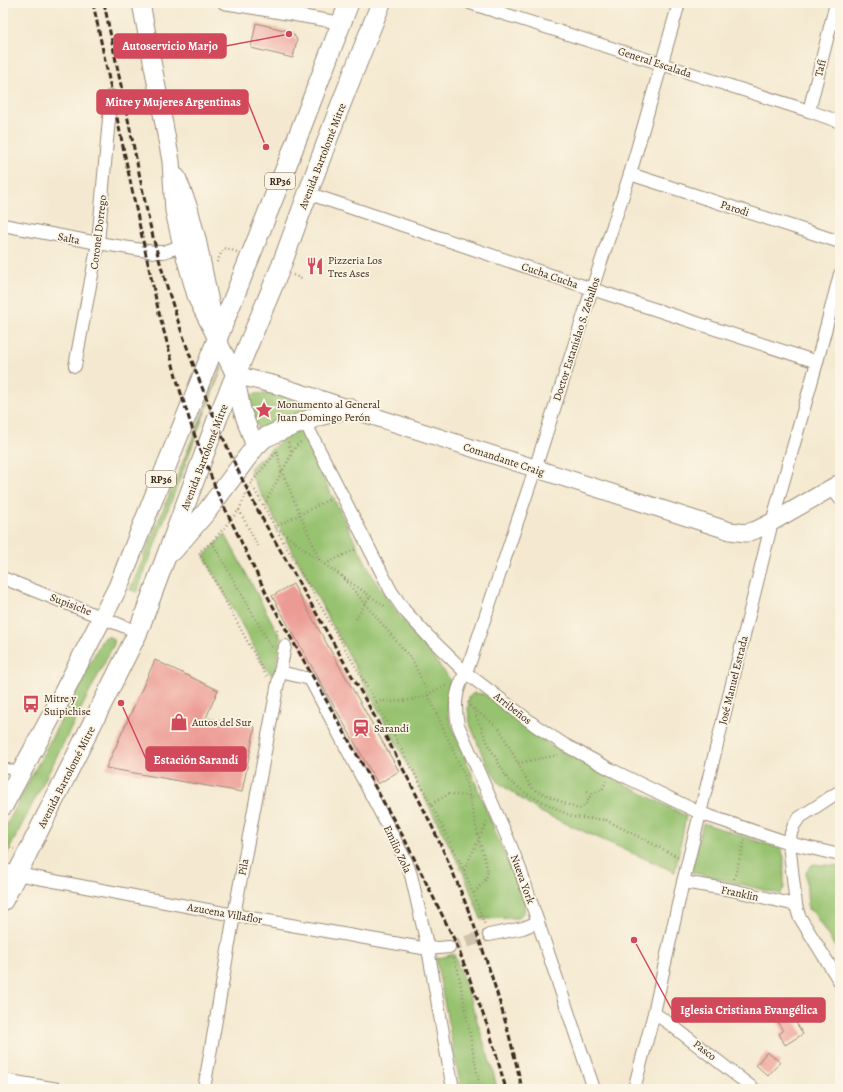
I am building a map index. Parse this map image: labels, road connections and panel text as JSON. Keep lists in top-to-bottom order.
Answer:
{
  "streets": {
    "main road": ["Avenida Bartolomé Mitre", "RP36", "Comandante Craig"],
    "street": [
      "General Escalada",
      "Tafí",
      "Parodi",
      "Coronel Dorrego",
      "Salta",
      "Cucha Cucha",
      "Doctor Estanislao S. Zeballos",
      "Supisiche",
      "José Manuel Estrada",
      "Arribeños",
      "Emilio Zola",
      "Pila",
      "Nueva York",
      "Franklin",
      "Azucena Villaflor",
      "Pasco"
    ]
  },
  "crossings": [
    ["General Escalada", "Tafí"],
    ["General Escalada", "Doctor Estanislao S. Zeballos"],
    ["Avenida Bartolomé Mitre", "Cucha Cucha"],
    ["Avenida Bartolomé Mitre", "Comandante Craig"],
    ["Avenida Bartolomé Mitre", "Supisiche"],
    ["Avenida Bartolomé Mitre", "Azucena Villaflor"],
    ["RP36", "Supisiche"],
    ["Parodi", "Doctor Estanislao S. Zeballos"],
    ["Coronel Dorrego", "Salta"],
    ["Cucha Cucha", "Doctor Estanislao S. Zeballos"],
    ["Cucha Cucha", "José Manuel Estrada"],
    ["Doctor Estanislao S. Zeballos", "Comandante Craig"],
    ["Doctor Estanislao S. Zeballos", "Arribeños"],
    ["Doctor Estanislao S. Zeballos", "Nueva York"],
    ["Comandante Craig", "José Manuel Estrada"],
    ["José Manuel Estrada", "Arribeños"],
    ["José Manuel Estrada", "Franklin"],
    ["José Manuel Estrada", "Pasco"],
    ["Arribeños", "Nueva York"],
    ["Emilio Zola", "Pila"],
    ["Emilio Zola", "Azucena Villaflor"],
    ["Pila", "Azucena Villaflor"]
  ],
  "places": {
    "other": [
      "Autoservicio Marjo",
      "Mitre y Mujeres Argentinas",
      "Estación Sarandí",
      "Iglesia Cristiana Evangélica"
    ],
    "restaurant": ["Pizzeria Los Tres Ases"],
    "place": ["Monumento al General Juan Domingo Perón"],
    "bus stop": ["Mitre y Suipichise"],
    "shop": ["Autos del Sur"],
    "station": ["Sarandí"]
  }
}
